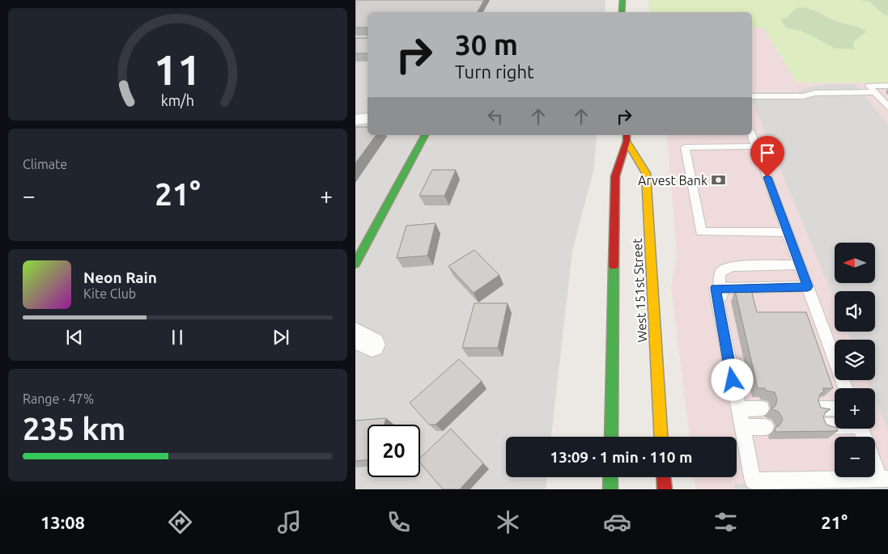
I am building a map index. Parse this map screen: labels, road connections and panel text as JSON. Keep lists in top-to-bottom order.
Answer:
{
  "streets": {
    "main road": ["West 151st Street"]
  },
  "places": {
    "bank": ["Arvest Bank"]
  },
  "north": "left",
  "page": {
    "turn": ["30 m", "Turn right"],
    "tile": [
      "Climate",
      ["Range · 47%", "235 km"]
    ],
    "heat": ["−", "21°", "+"],
    "map_buttons": ["+", "−"],
    "song": ["Neon Rain", "Kite Club"],
    "limit": "20",
    "trip": "13:09 · 1 min · 110 m",
    "tabs": ["13:08", "21°"],
    "gauge": ["11", "km/h"]
  }
}
